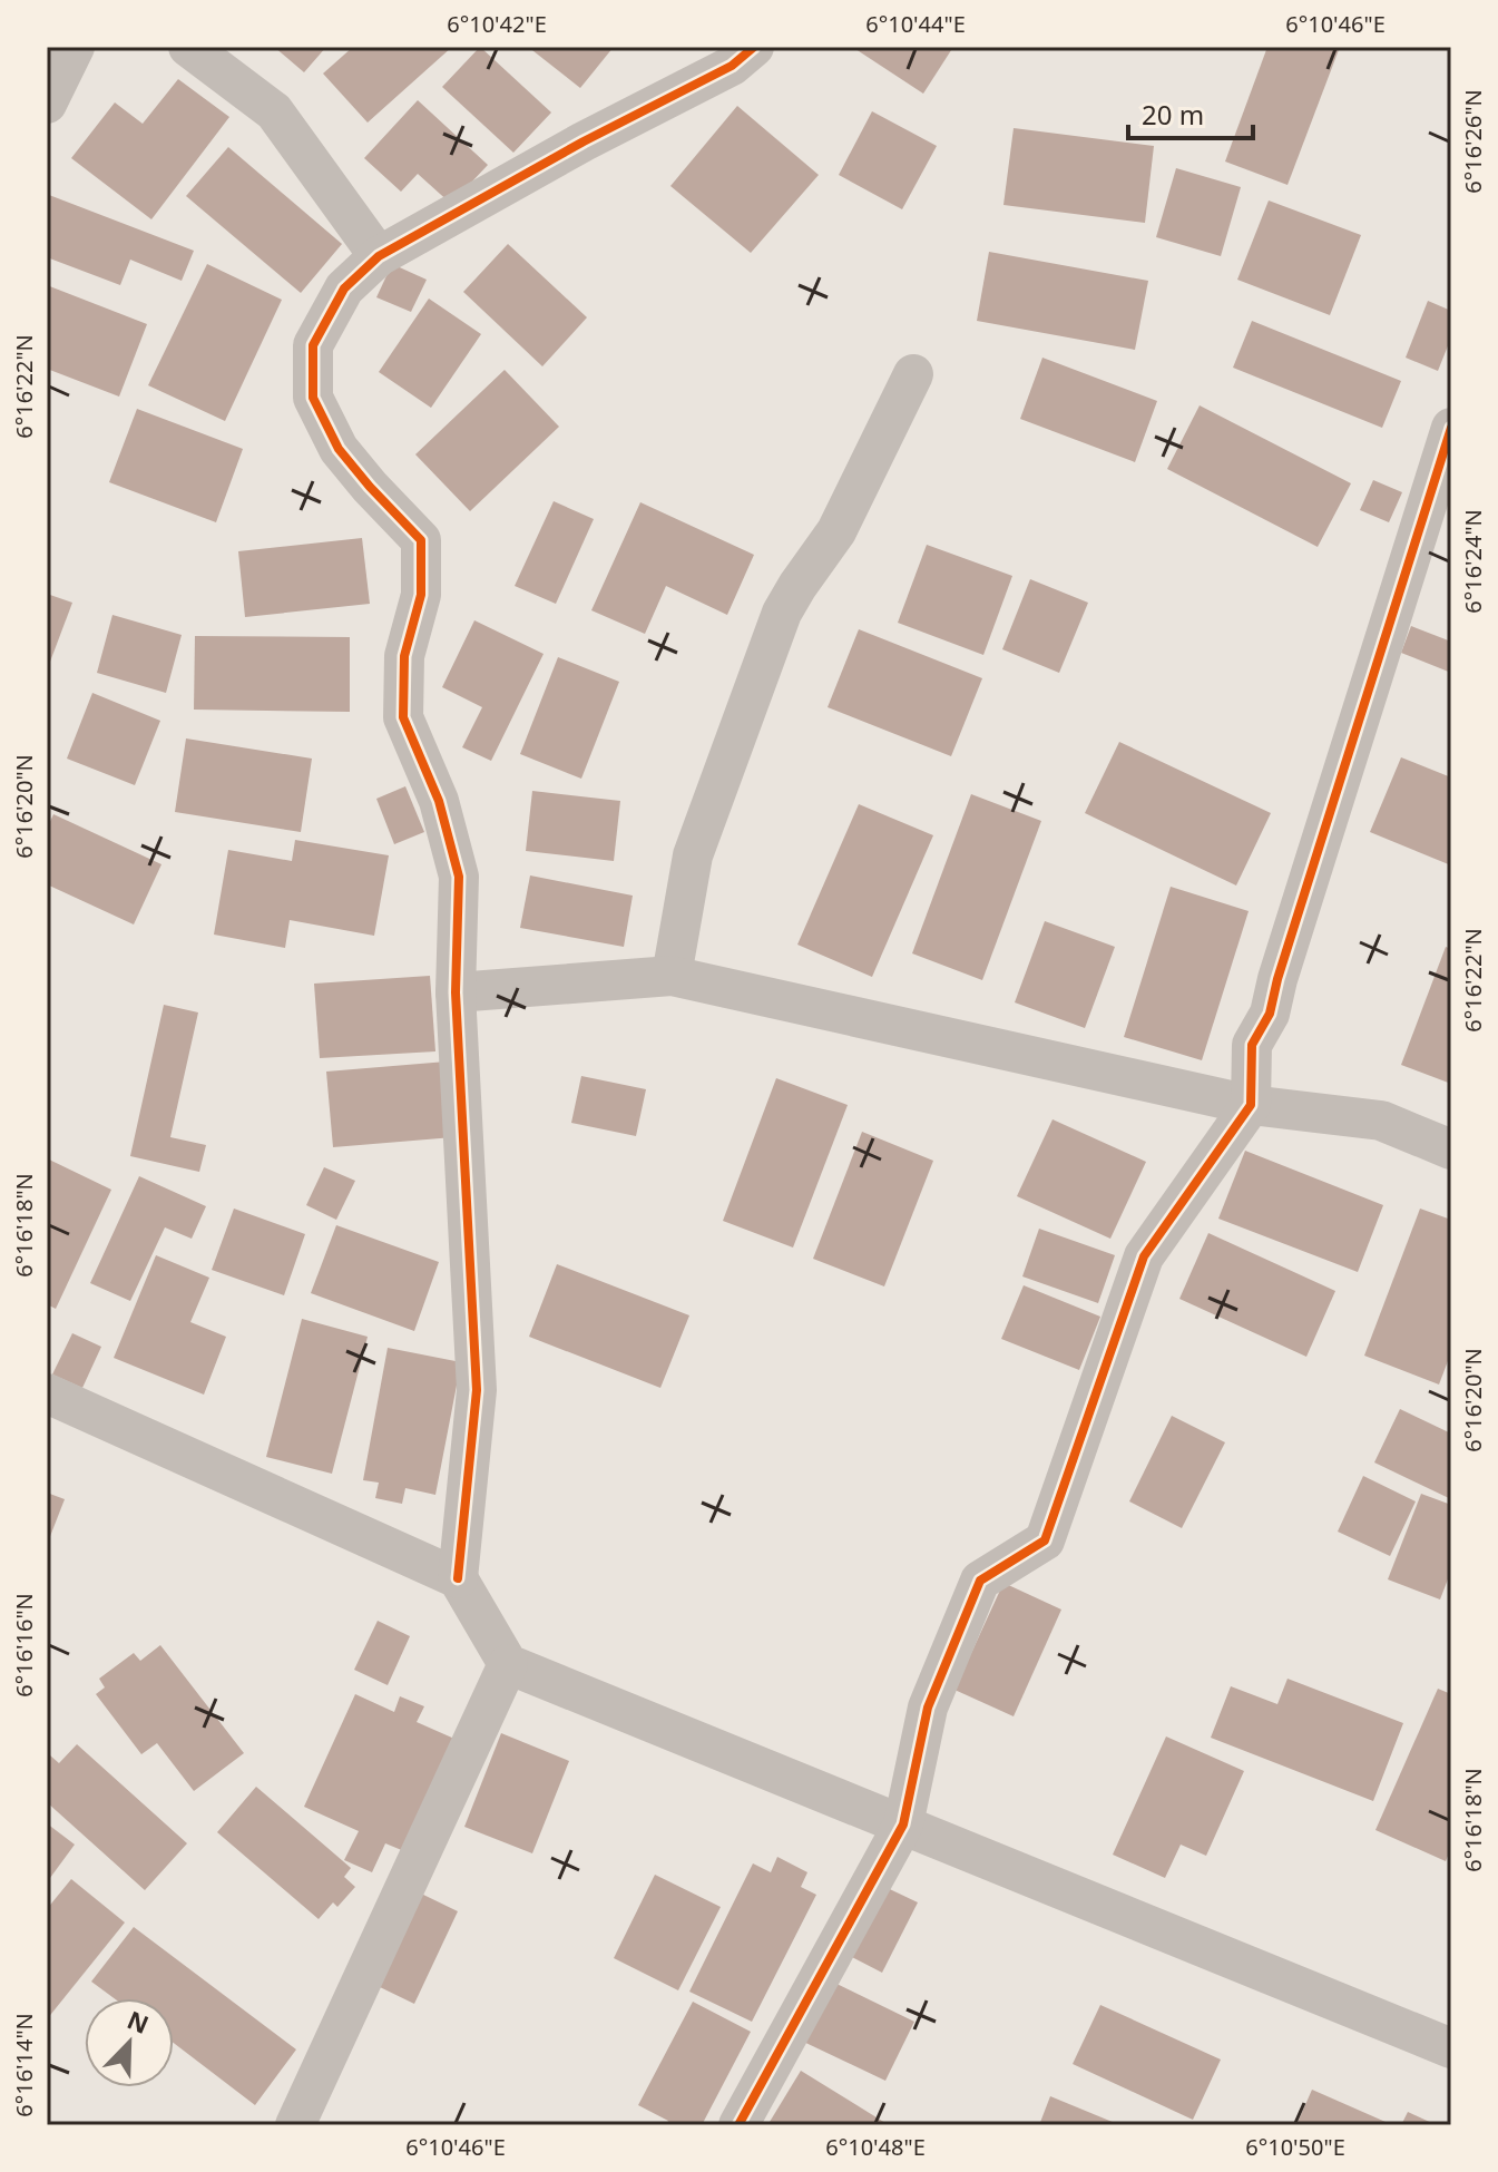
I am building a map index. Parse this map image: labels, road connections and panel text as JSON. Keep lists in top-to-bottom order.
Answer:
{
  "scale_bar": "20 m",
  "north": "top right",
  "coordinates": [
    "6°10'42\"E",
    "6°10'44\"E",
    "6°10'46\"E",
    "6°16'26\"N",
    "6°16'22\"N",
    "6°16'24\"N",
    "6°16'20\"N",
    "6°16'18\"N",
    "6°16'16\"N",
    "6°16'14\"N",
    "6°10'48\"E",
    "6°10'50\"E"
  ]
}
